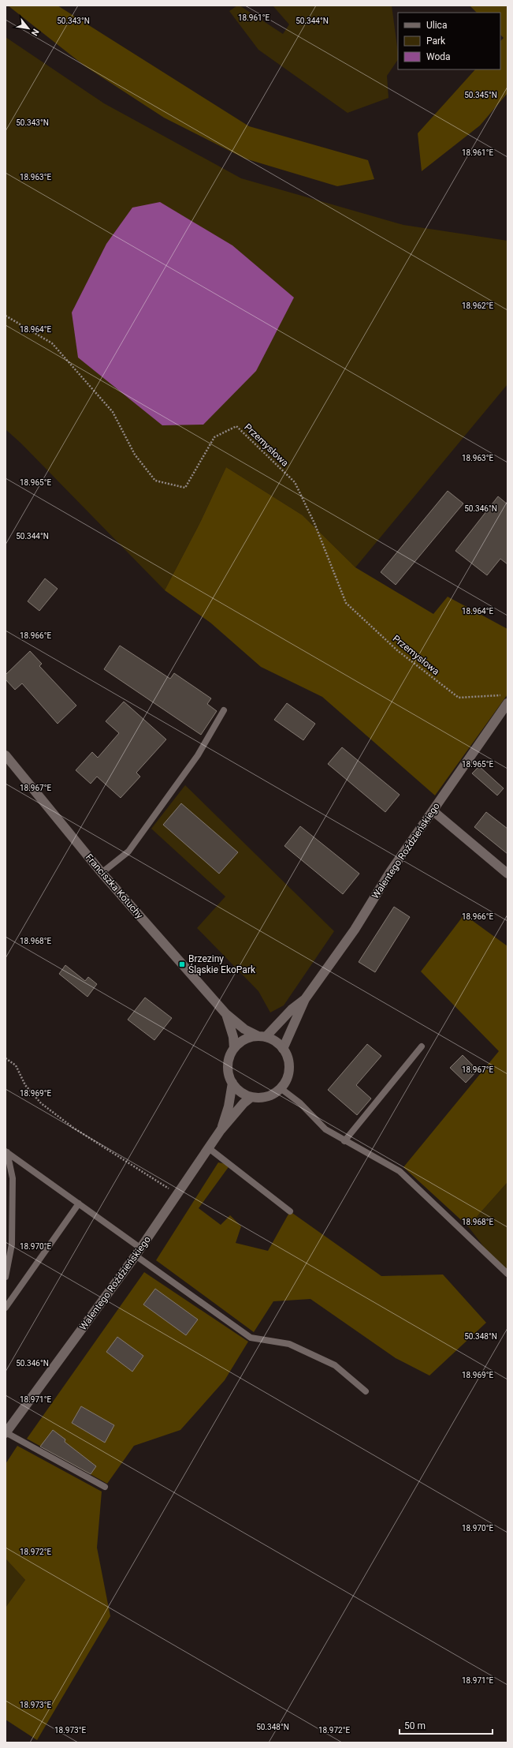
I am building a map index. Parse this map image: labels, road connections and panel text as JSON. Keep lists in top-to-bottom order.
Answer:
{
  "streets": {
    "street": ["Walentego Roździeńskiego", "Franciszka Kotuchy"],
    "path": ["Przemysłowa"]
  },
  "crossings": [
    ["Walentego Roździeńskiego", "Franciszka Kotuchy"]
  ],
  "places": {
    "transit": ["Brzeziny Śląskie EkoPark"]
  },
  "legend": ["Ulica", "Park", "Woda"],
  "scale_bar": "50 m",
  "north": "bottom right",
  "coordinates": [
    "18.961°E",
    "50.343°N",
    "50.344°N",
    "50.345°N",
    "18.963°E",
    "18.962°E",
    "18.964°E",
    "18.965°E",
    "50.346°N",
    "18.966°E",
    "18.967°E",
    "18.968°E",
    "18.969°E",
    "18.970°E",
    "50.348°N",
    "18.971°E",
    "18.972°E",
    "18.973°E"
  ]
}
